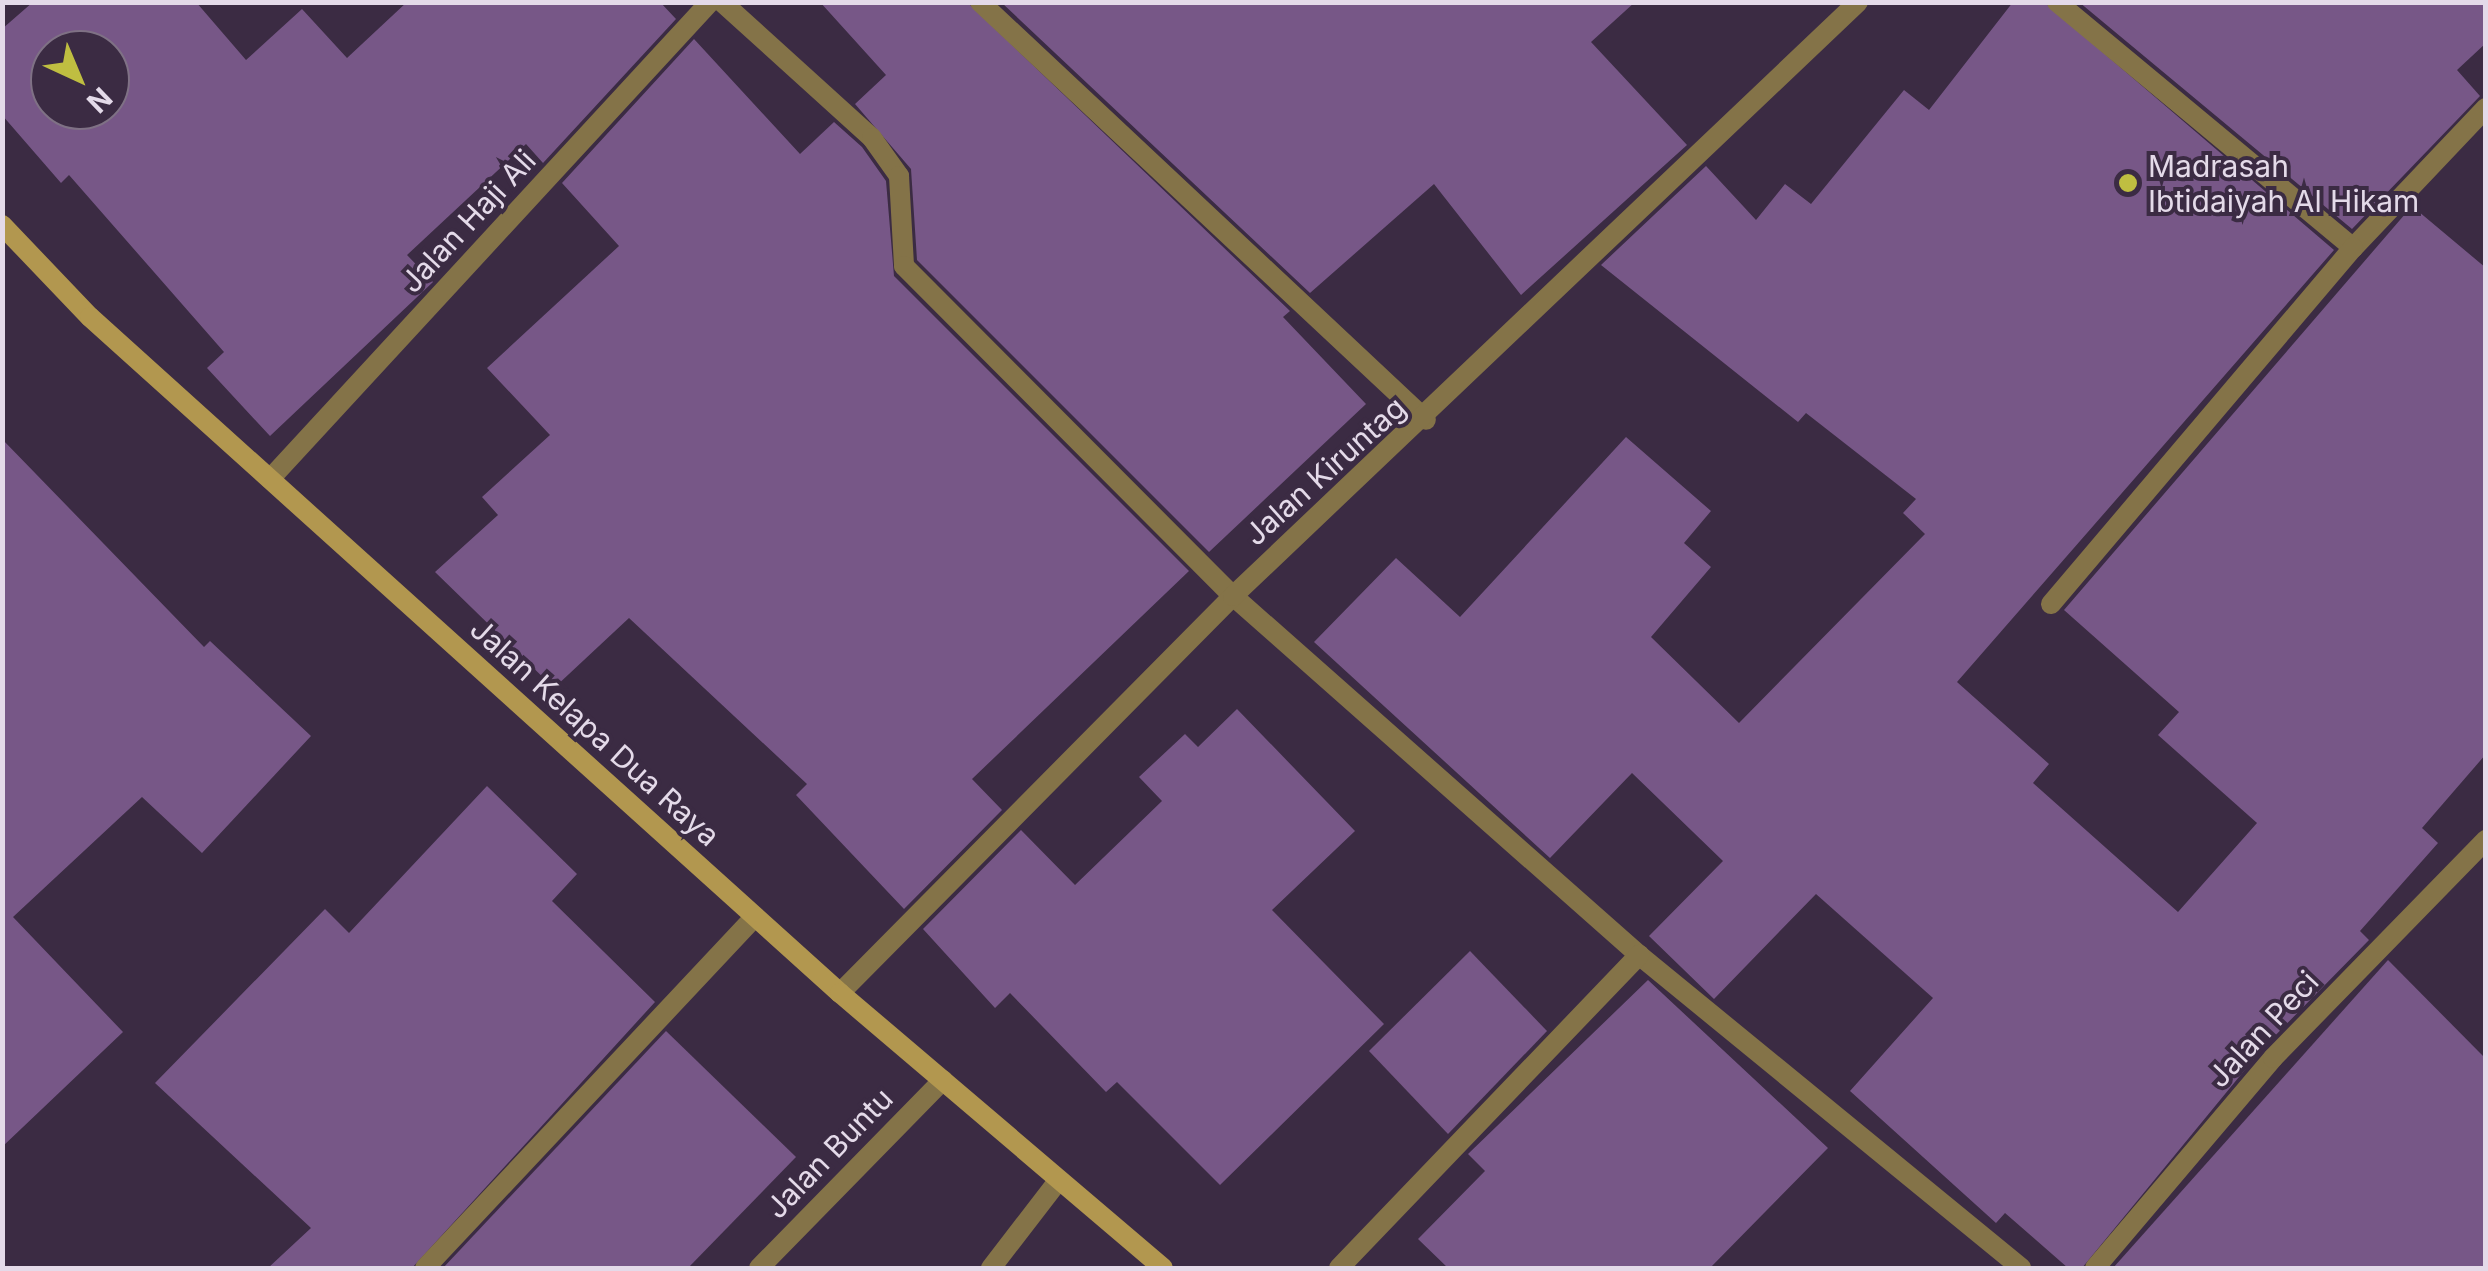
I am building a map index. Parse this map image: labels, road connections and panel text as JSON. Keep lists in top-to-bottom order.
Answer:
{
  "streets": {
    "street": [
      "Jalan Haji Ali",
      "Jalan Kiruntag",
      "Jalan Kelapa Dua Raya",
      "Jalan Peci",
      "Jalan Buntu"
    ]
  },
  "crossings": [
    ["Jalan Haji Ali", "Jalan Kelapa Dua Raya"],
    ["Jalan Kiruntag", "Jalan Kelapa Dua Raya"],
    ["Jalan Kelapa Dua Raya", "Jalan Buntu"]
  ],
  "places": ["Madrasah Ibtidaiyah Al Hikam"],
  "north": "bottom right"
}
